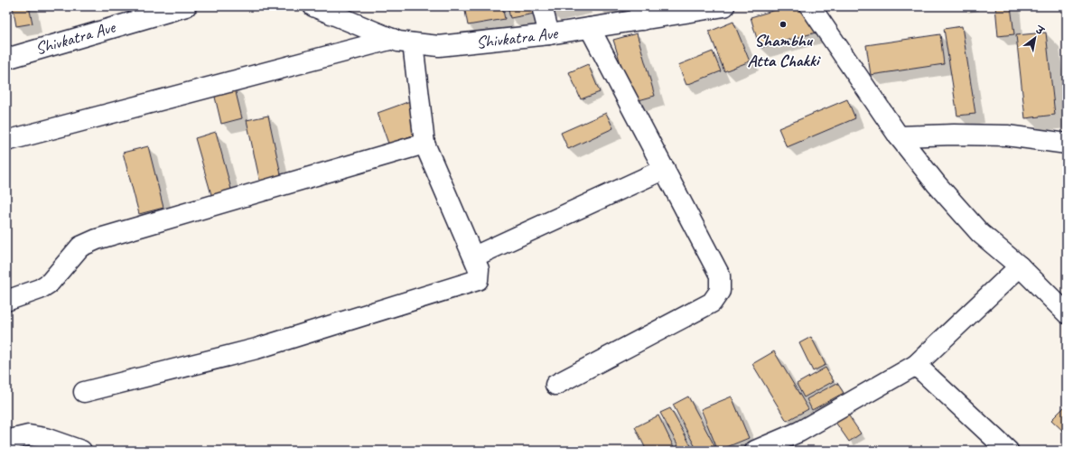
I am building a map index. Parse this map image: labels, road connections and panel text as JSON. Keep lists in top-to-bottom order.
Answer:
{
  "streets": {
    "street": ["Shivkatra Ave"]
  },
  "places": ["Shambhu Atta Chakki"],
  "north": "top right"
}
